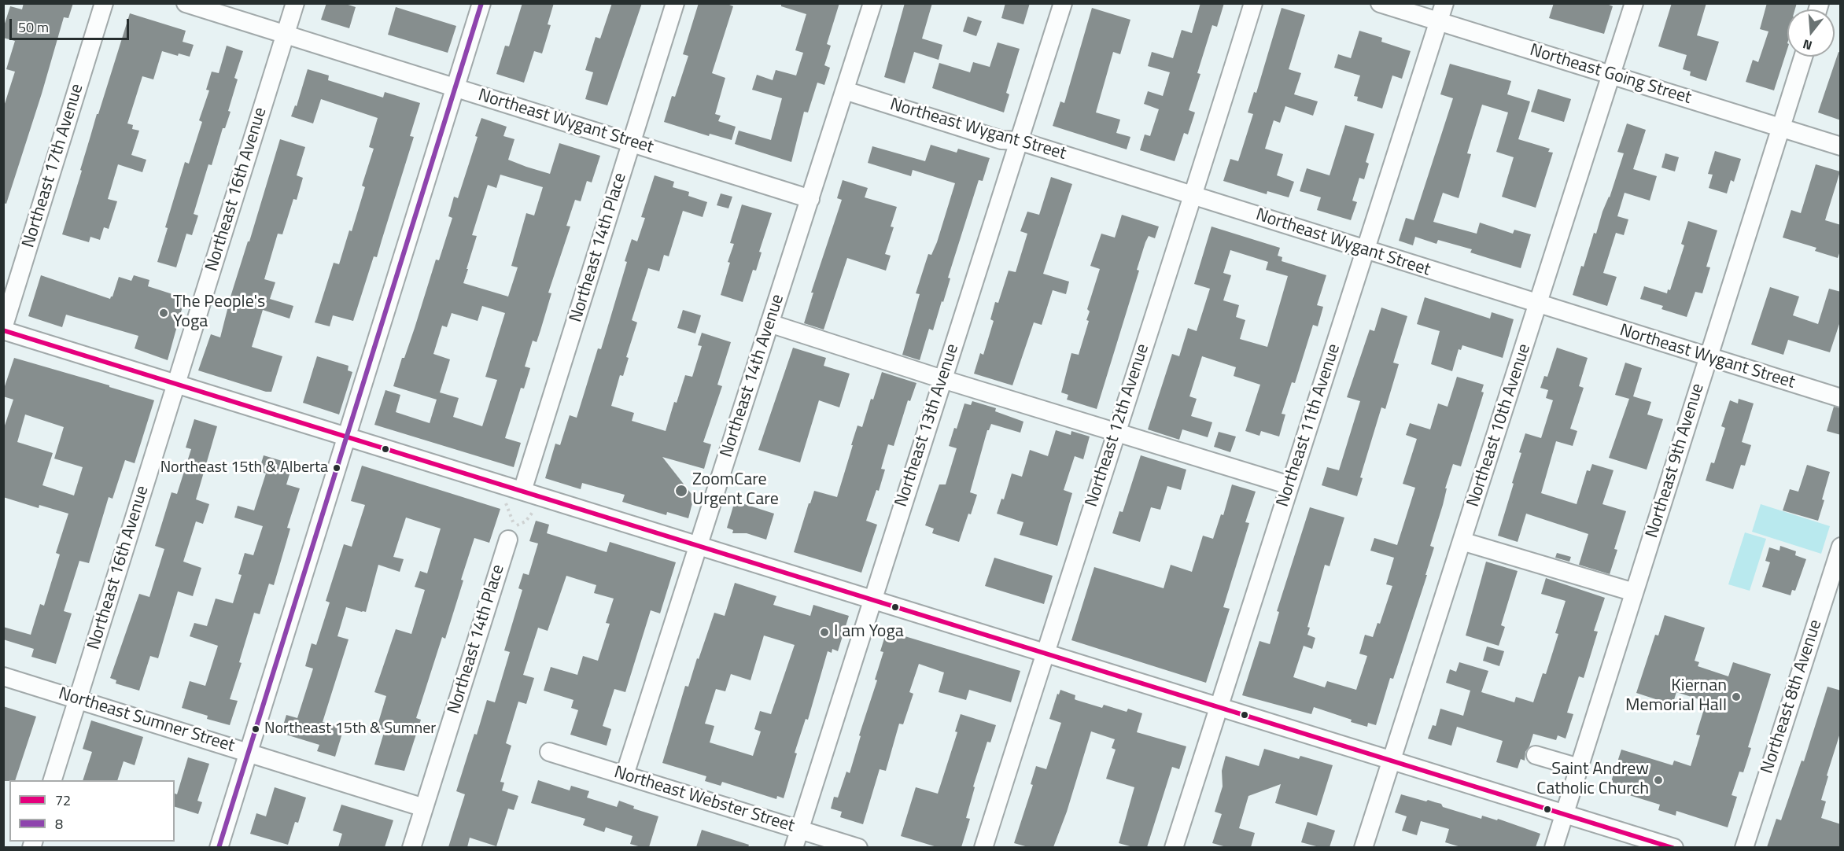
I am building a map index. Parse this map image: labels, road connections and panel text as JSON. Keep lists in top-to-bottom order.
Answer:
{
  "streets": {
    "street": [
      "Northeast Going Street",
      "Northeast Wygant Street",
      "Northeast 17th Avenue",
      "Northeast 16th Avenue",
      "Northeast 14th Place",
      "Northeast 14th Avenue",
      "Northeast 13th Avenue",
      "Northeast 12th Avenue",
      "Northeast 11th Avenue",
      "Northeast 10th Avenue",
      "Northeast 9th Avenue",
      "Northeast 8th Avenue",
      "Northeast Sumner Street",
      "Northeast Webster Street"
    ]
  },
  "crossings": [
    ["Northeast Going Street", "Northeast 11th Avenue"],
    ["Northeast Going Street", "Northeast 10th Avenue"],
    ["Northeast Going Street", "Northeast 9th Avenue"],
    ["Northeast Wygant Street", "Northeast 16th Avenue"],
    ["Northeast Wygant Street", "Northeast 14th Place"],
    ["Northeast Wygant Street", "Northeast 14th Avenue"],
    ["Northeast Wygant Street", "Northeast 13th Avenue"],
    ["Northeast Wygant Street", "Northeast 12th Avenue"],
    ["Northeast Wygant Street", "Northeast 11th Avenue"],
    ["Northeast Wygant Street", "Northeast 10th Avenue"],
    ["Northeast Wygant Street", "Northeast 9th Avenue"],
    ["Northeast 16th Avenue", "Northeast Sumner Street"],
    ["Northeast 14th Place", "Northeast Sumner Street"],
    ["Northeast 14th Avenue", "Northeast Webster Street"],
    ["Northeast 13th Avenue", "Northeast Webster Street"]
  ],
  "places": [
    "The People's Yoga",
    "Northeast 15th & Alberta",
    "ZoomCare Urgent Care",
    "I am Yoga",
    "Kiernan Memorial Hall",
    "Northeast 15th & Sumner",
    "Saint Andrew Catholic Church"
  ],
  "lines": ["transit line 8", "transit line 72"],
  "legend": ["72", "8"],
  "scale_bar": "50 m",
  "north": "bottom"
}
